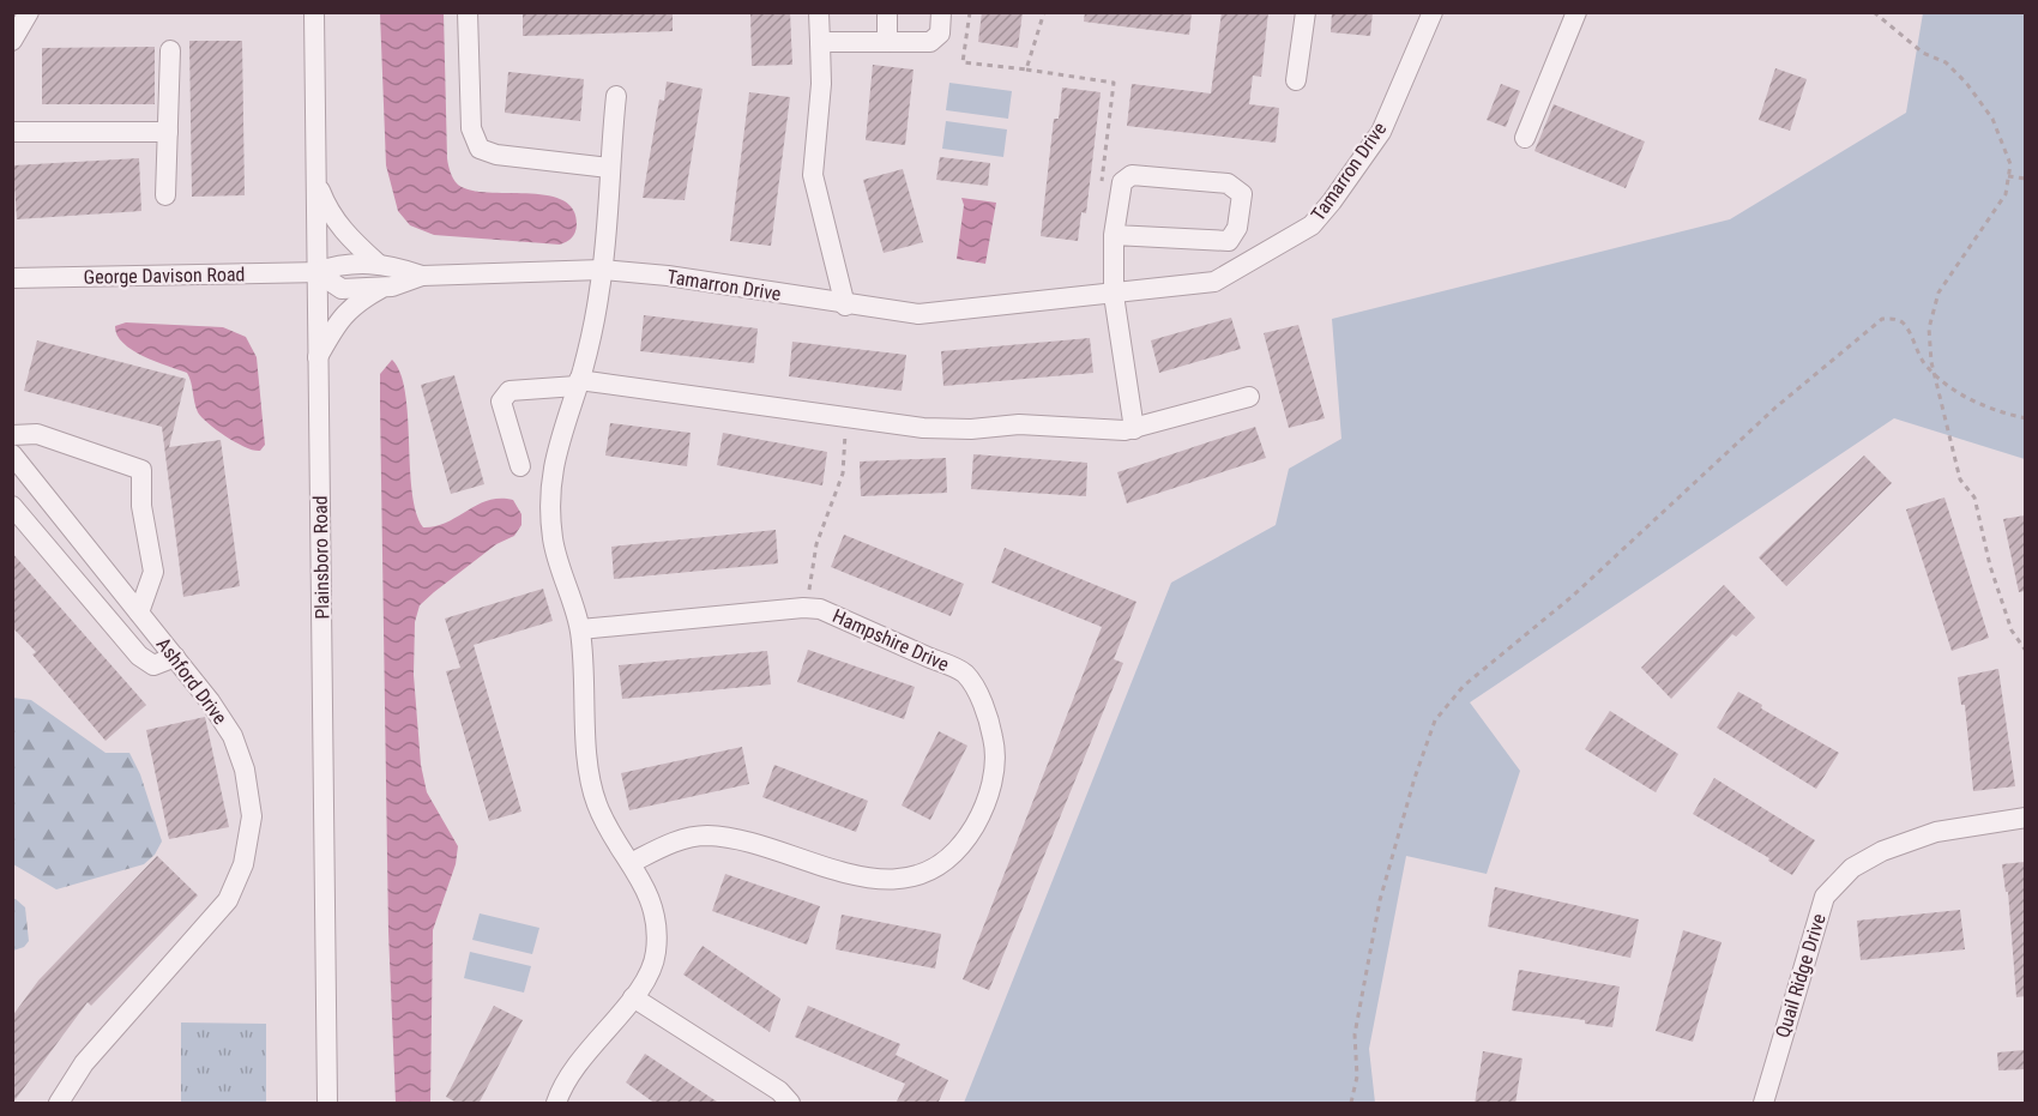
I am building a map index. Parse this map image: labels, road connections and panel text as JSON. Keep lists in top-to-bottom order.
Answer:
{
  "streets": {
    "street": [
      "Tamarron Drive",
      "George Davison Road",
      "Plainsboro Road",
      "Hampshire Drive",
      "Ashford Drive",
      "Quail Ridge Drive"
    ]
  },
  "crossings": [
    ["Tamarron Drive", "George Davison Road"],
    ["Tamarron Drive", "Plainsboro Road"],
    ["George Davison Road", "Plainsboro Road"]
  ]
}
